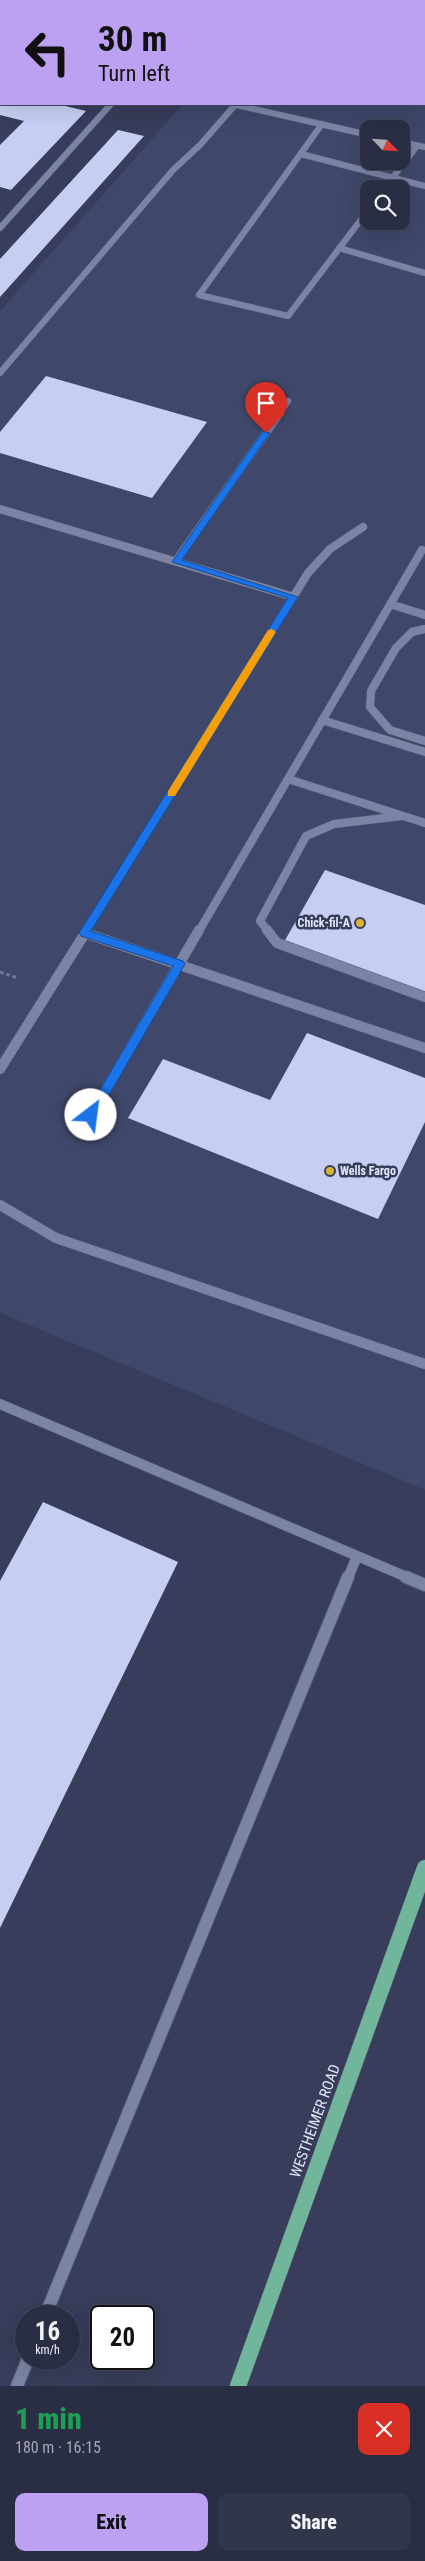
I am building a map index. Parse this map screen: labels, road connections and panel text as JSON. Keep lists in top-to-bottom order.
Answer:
{
  "streets": {
    "main road": ["WESTHEIMER ROAD"]
  },
  "places": ["Chick-fil-A", "Wells Fargo"],
  "north": "bottom right",
  "page": {
    "turn": ["30 m", "Turn left"],
    "speed": "16 km/h",
    "limit": "20",
    "heading": ["1 min", "180 m · 16:15"],
    "buttons": ["Exit", "Share"]
  }
}
